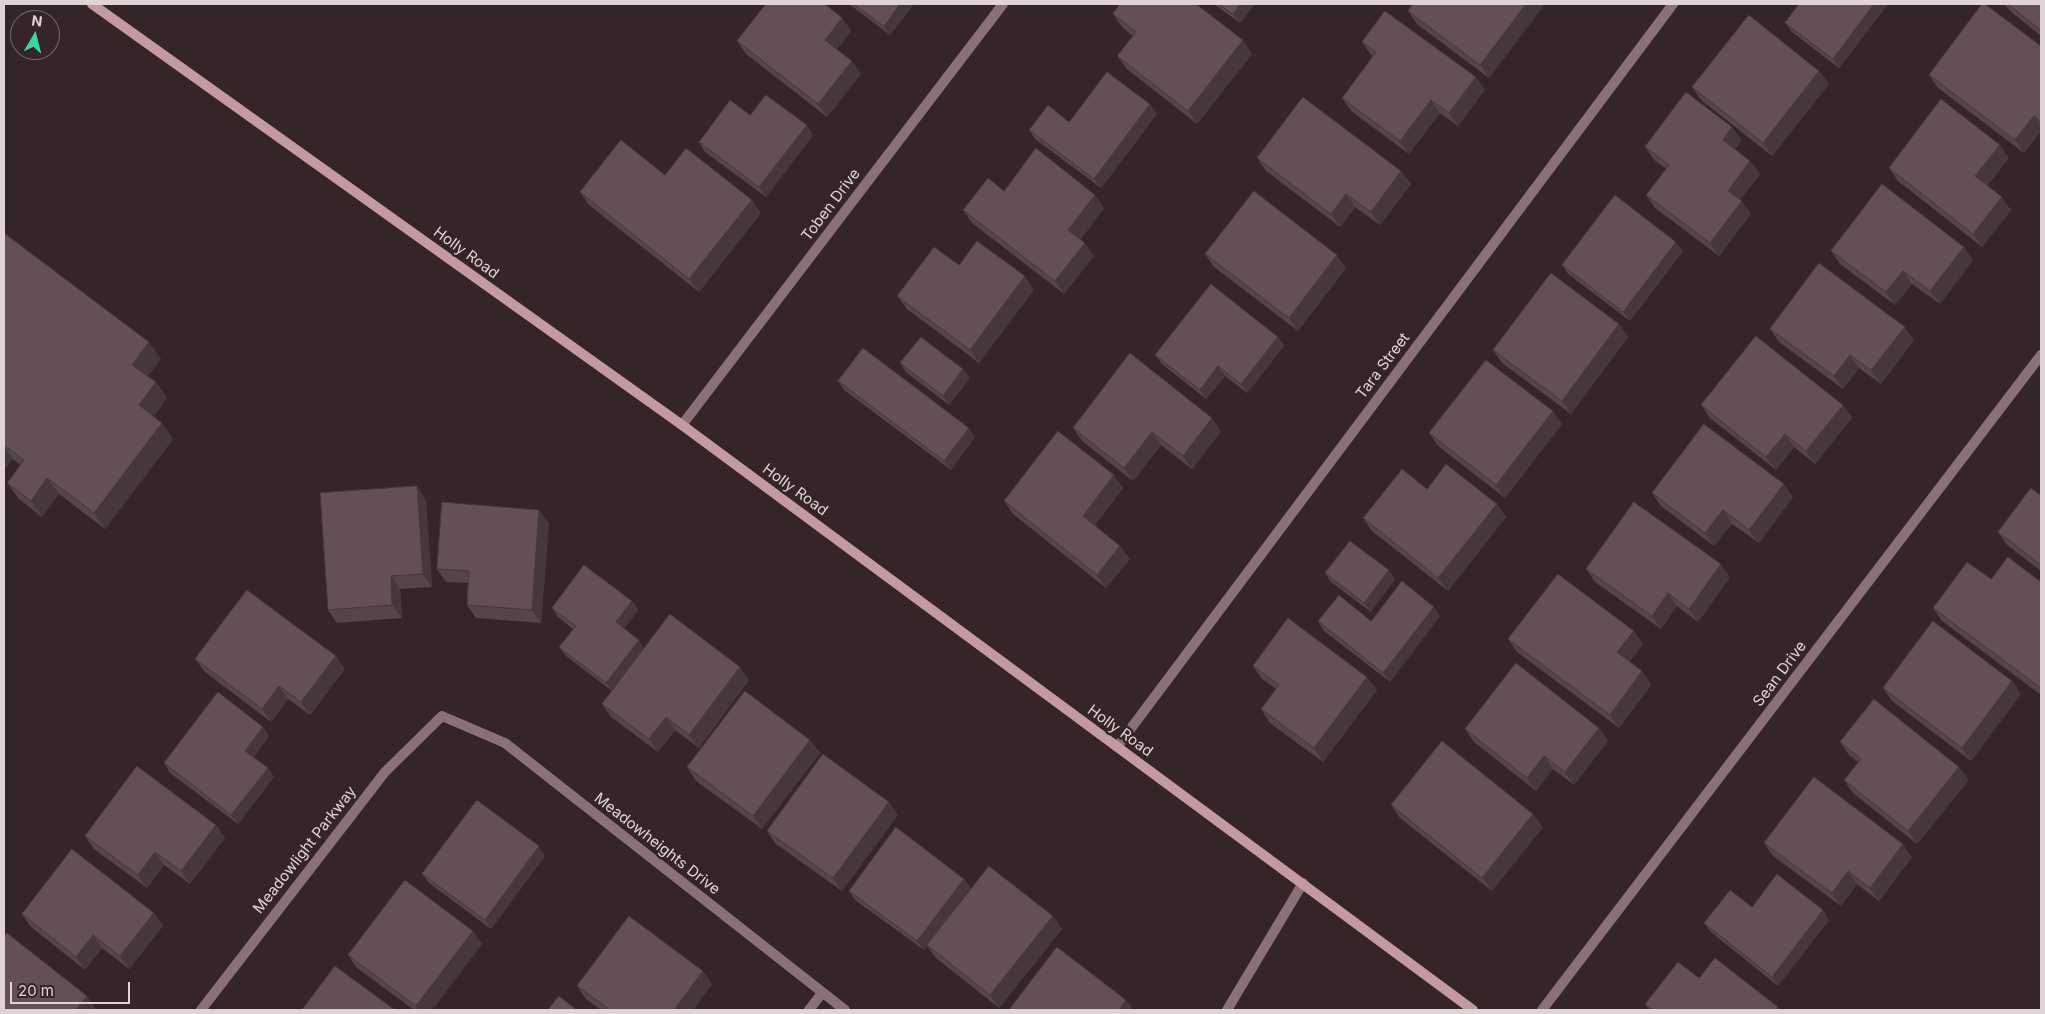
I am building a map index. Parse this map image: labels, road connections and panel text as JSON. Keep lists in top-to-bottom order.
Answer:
{
  "streets": {
    "main road": ["Holly Road"],
    "street": [
      "Toben Drive",
      "Tara Street",
      "Sean Drive",
      "Meadowheights Drive",
      "Meadowlight Parkway"
    ]
  },
  "crossings": [
    ["Toben Drive", "Holly Road"],
    ["Holly Road", "Tara Street"],
    ["Meadowheights Drive", "Meadowlight Parkway"]
  ],
  "scale_bar": "20 m",
  "north": "top"
}
